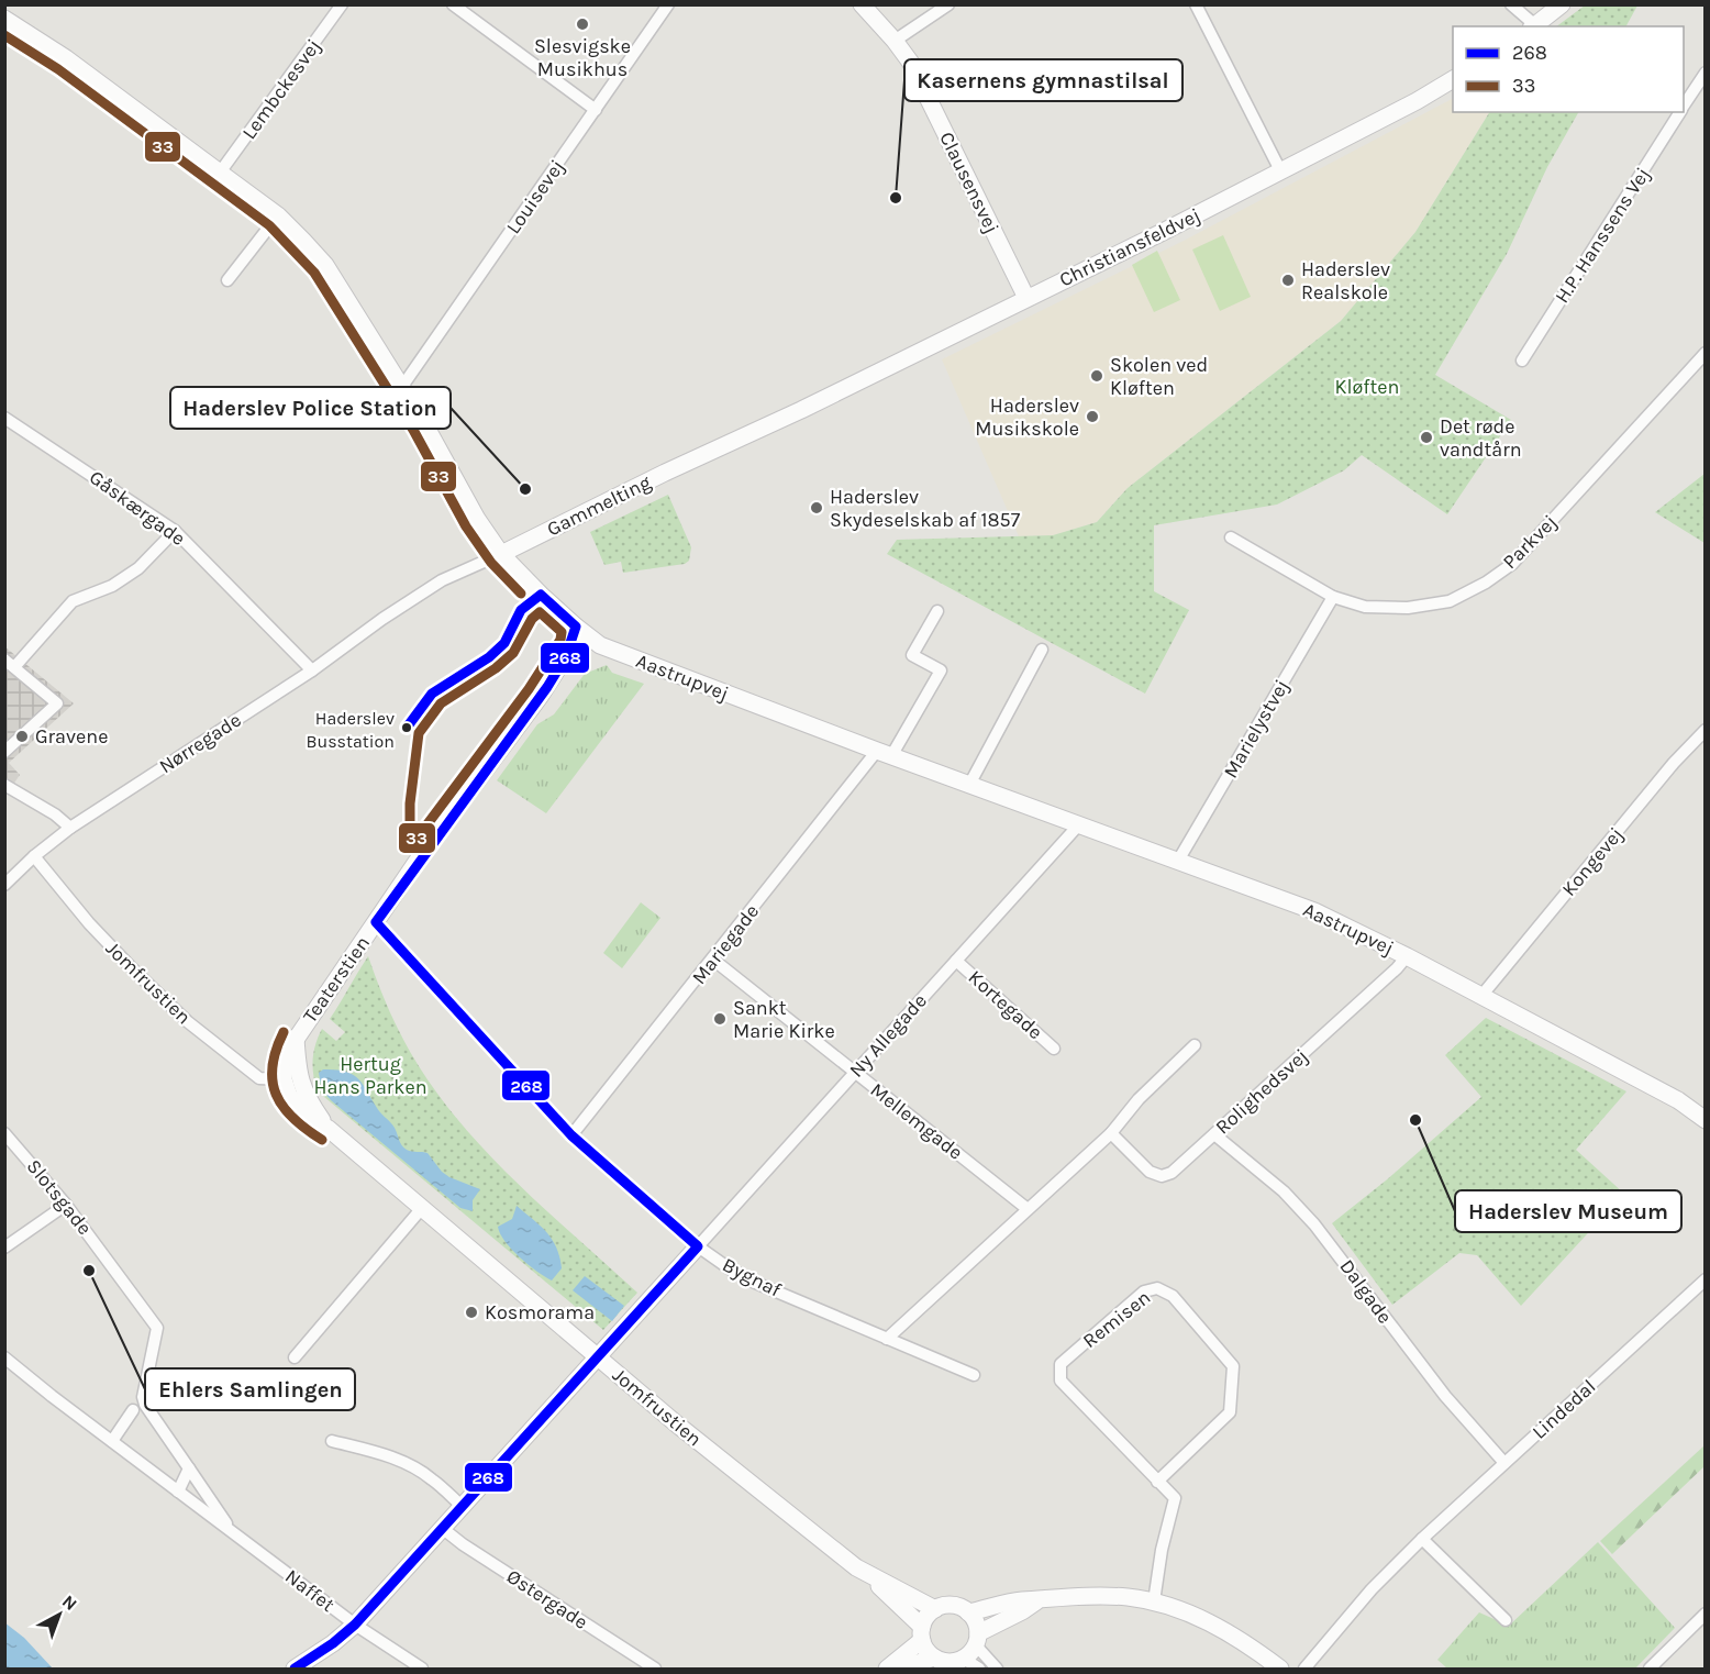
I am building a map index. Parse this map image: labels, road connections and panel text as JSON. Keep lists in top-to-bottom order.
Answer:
{
  "streets": {
    "street": [
      "Lembckesvej",
      "Clausensvej",
      "Louisevej",
      "H.P. Hanssens Vej",
      "Christiansfeldvej",
      "Gammelting",
      "Gåskærgade",
      "Parkvej",
      "Aastrupvej",
      "Marielystvej",
      "Nørregade",
      "Kongevej",
      "Mariegade",
      "Teaterstien",
      "Jomfrustien",
      "Kortegade",
      "Ny Allegade",
      "Rolighedsvej",
      "Mellemgade",
      "Slotsgade",
      "Bygnaf",
      "Dalgade",
      "Remisen",
      "Lindedal",
      "Naffet",
      "Østergade"
    ]
  },
  "crossings": [
    ["Lembckesvej", "Aastrupvej"],
    ["Clausensvej", "Christiansfeldvej"],
    ["Louisevej", "Aastrupvej"],
    ["Christiansfeldvej", "Gammelting"],
    ["Gammelting", "Aastrupvej"],
    ["Gammelting", "Nørregade"],
    ["Gåskærgade", "Nørregade"],
    ["Parkvej", "Marielystvej"],
    ["Aastrupvej", "Marielystvej"],
    ["Aastrupvej", "Kongevej"],
    ["Aastrupvej", "Mariegade"],
    ["Aastrupvej", "Teaterstien"],
    ["Aastrupvej", "Ny Allegade"],
    ["Aastrupvej", "Rolighedsvej"],
    ["Nørregade", "Jomfrustien"],
    ["Mariegade", "Mellemgade"],
    ["Mariegade", "Bygnaf"],
    ["Teaterstien", "Jomfrustien"],
    ["Teaterstien", "Bygnaf"],
    ["Kortegade", "Ny Allegade"],
    ["Ny Allegade", "Mellemgade"],
    ["Ny Allegade", "Bygnaf"],
    ["Rolighedsvej", "Dalgade"],
    ["Slotsgade", "Naffet"],
    ["Dalgade", "Lindedal"]
  ],
  "parks": ["Kløften", "Hertug Hans Parken"],
  "places": [
    "Slesvigske Musikhus",
    "Kasernens gymnastilsal",
    "Haderslev Realskole",
    "Skolen ved Kløften",
    "Haderslev Musikskole",
    "Det røde vandtårn",
    "Haderslev Police Station",
    "Haderslev Skydeselskab af 1857",
    "Haderslev Busstation",
    "Gravene",
    "Sankt Marie Kirke",
    "Haderslev Museum",
    "Ehlers Samlingen",
    "Kosmorama"
  ],
  "lines": ["transit line 33", "transit line 268"],
  "legend": ["268", "33"],
  "north": "top right"
}
